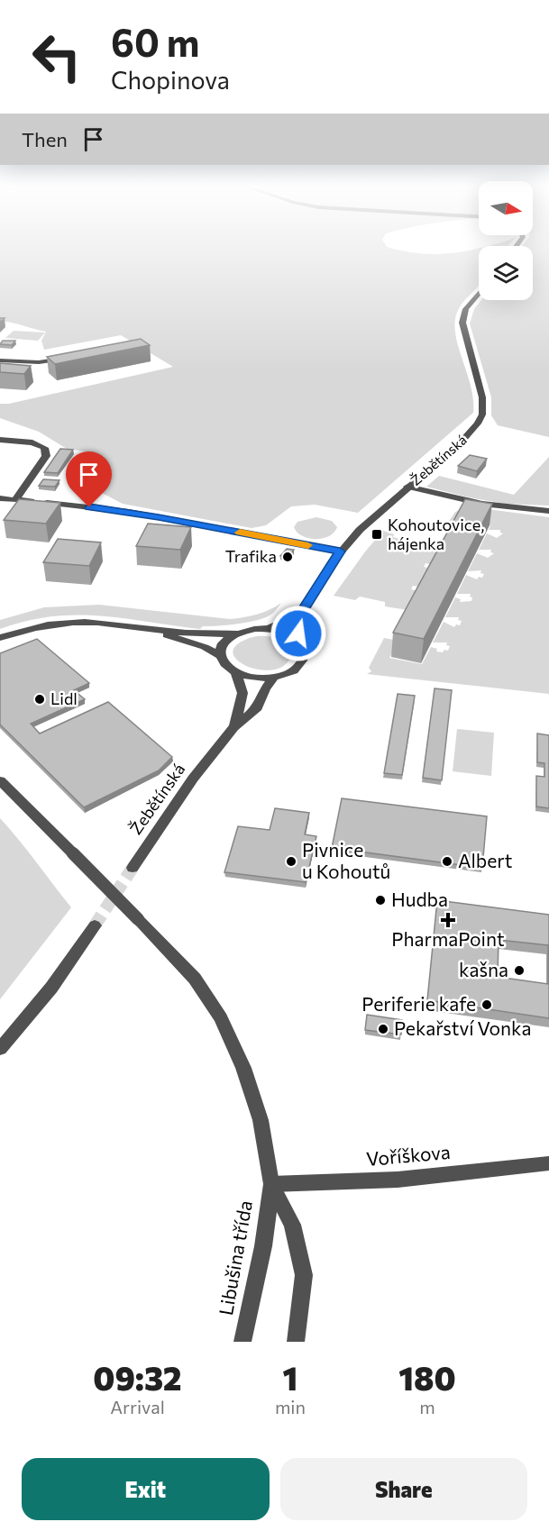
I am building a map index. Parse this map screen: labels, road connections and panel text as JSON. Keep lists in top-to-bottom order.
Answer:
{
  "streets": {
    "street": ["Žebětínská", "Voříškova", "Libušina třída"]
  },
  "crossings": [
    ["Voříškova", "Libušina třída"]
  ],
  "places": {
    "transit": ["Kohoutovice, hájenka"],
    "other": [
      "Trafika",
      "Lidl",
      "Pivnice u Kohoutů",
      "Albert",
      "Hudba",
      "kašna",
      "Periferie kafe",
      "Pekařství Vonka"
    ],
    "health": ["PharmaPoint"]
  },
  "north": "right",
  "page": {
    "turn": ["60 m", "Chopinova"],
    "then": "Then",
    "eta": [
      "09:32",
      "Arrival",
      "1",
      "min",
      "180",
      "m"
    ],
    "buttons": ["Exit", "Share"]
  }
}
